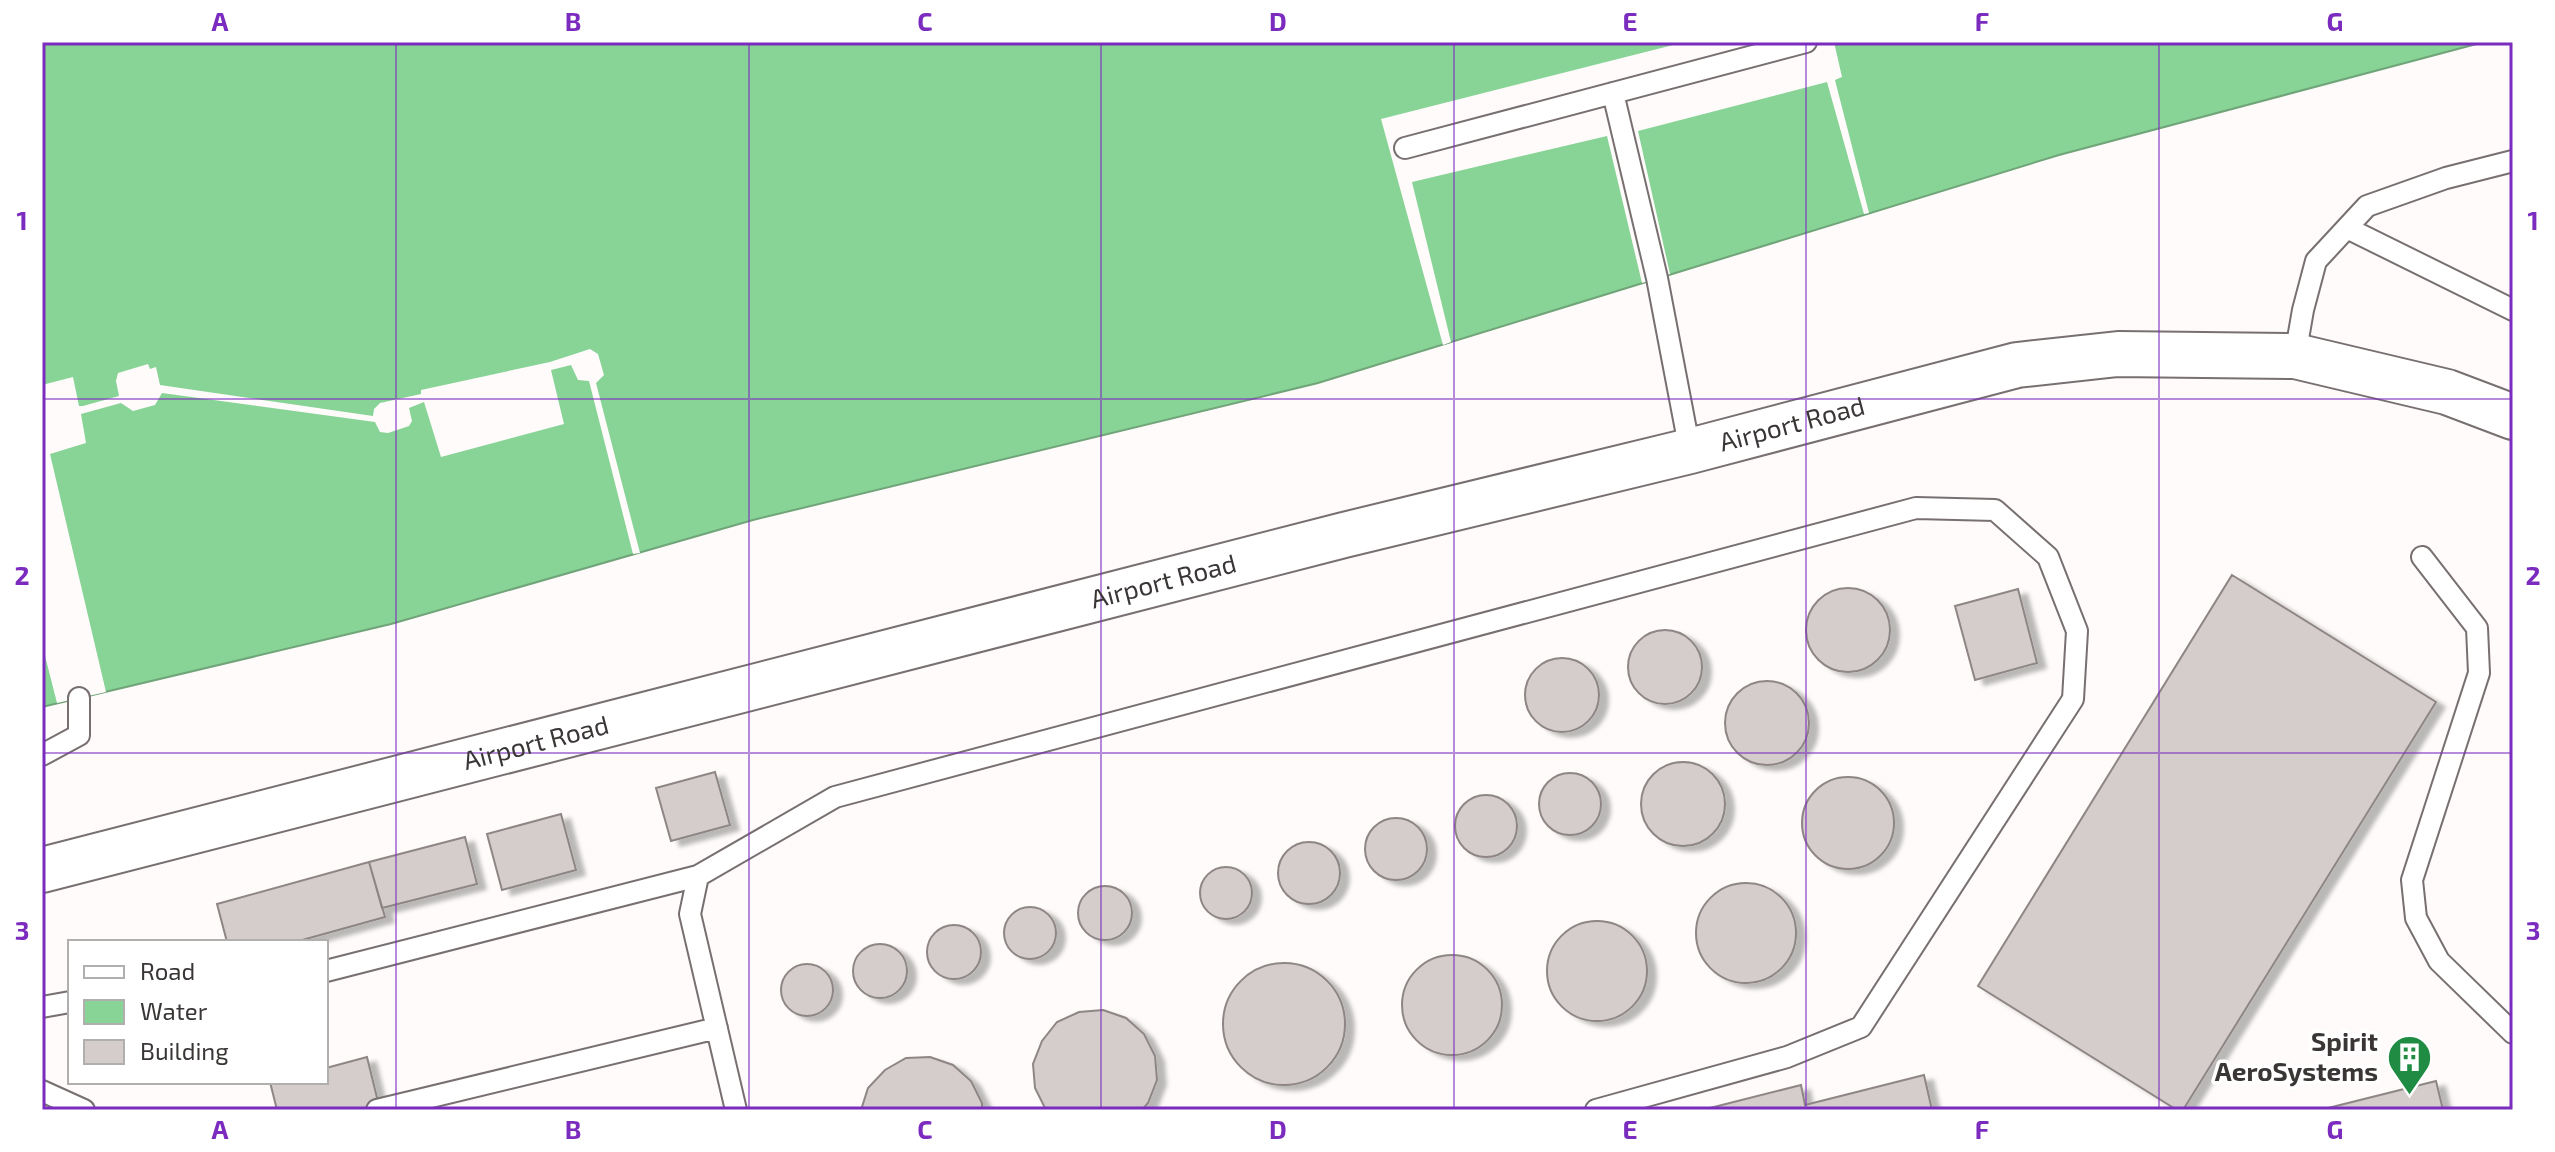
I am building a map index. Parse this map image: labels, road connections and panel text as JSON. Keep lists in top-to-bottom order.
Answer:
{
  "streets": {
    "street": ["Airport Road"]
  },
  "places": {
    "building": ["Spirit AeroSystems"]
  },
  "legend": ["Road", "Water", "Building"],
  "grid": {
    "columns": [
      "A",
      "B",
      "C",
      "D",
      "E",
      "F",
      "G"
    ],
    "rows": ["1", "2", "3"]
  }
}
